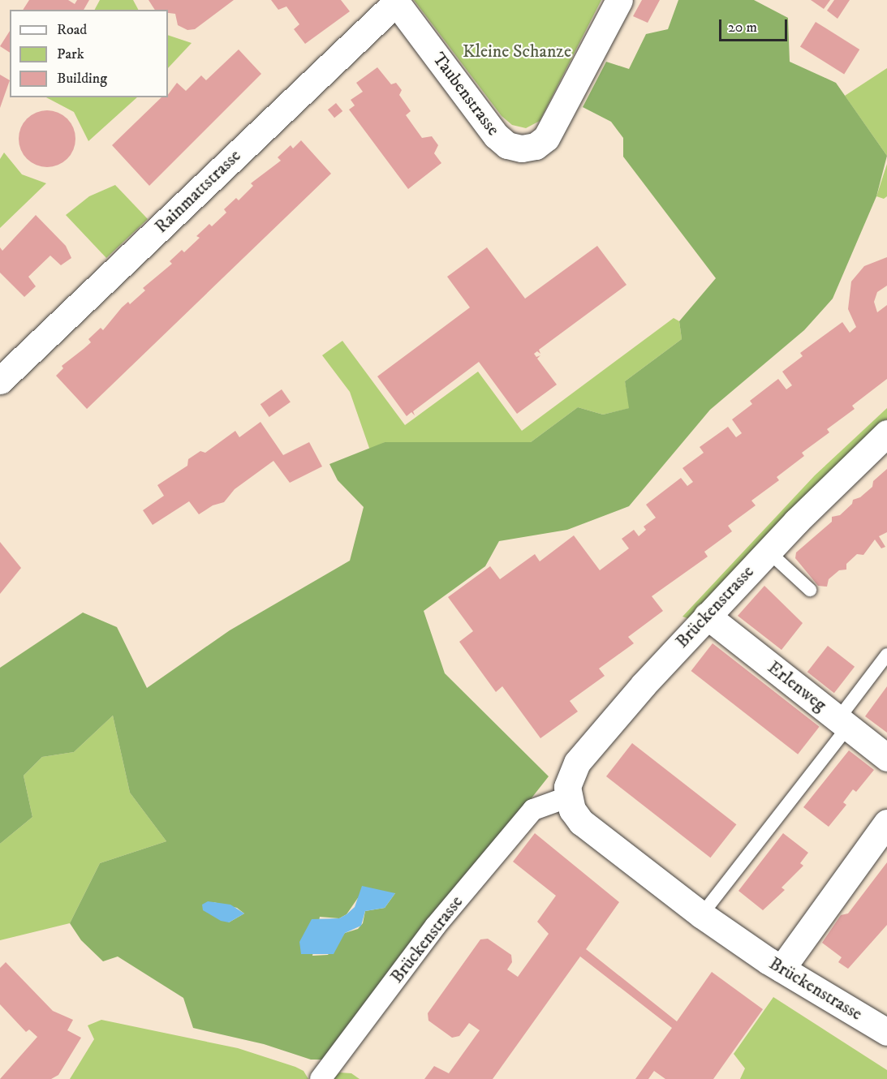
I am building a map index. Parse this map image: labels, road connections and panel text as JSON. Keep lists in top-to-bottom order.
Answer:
{
  "streets": {
    "street": [
      "Taubenstrasse",
      "Rainmattstrasse",
      "Brückenstrasse",
      "Erlenweg"
    ]
  },
  "crossings": [
    ["Taubenstrasse", "Rainmattstrasse"],
    ["Brückenstrasse", "Erlenweg"]
  ],
  "parks": ["Kleine Schanze"],
  "legend": ["Road", "Park", "Building"],
  "scale_bar": "20 m"
}
